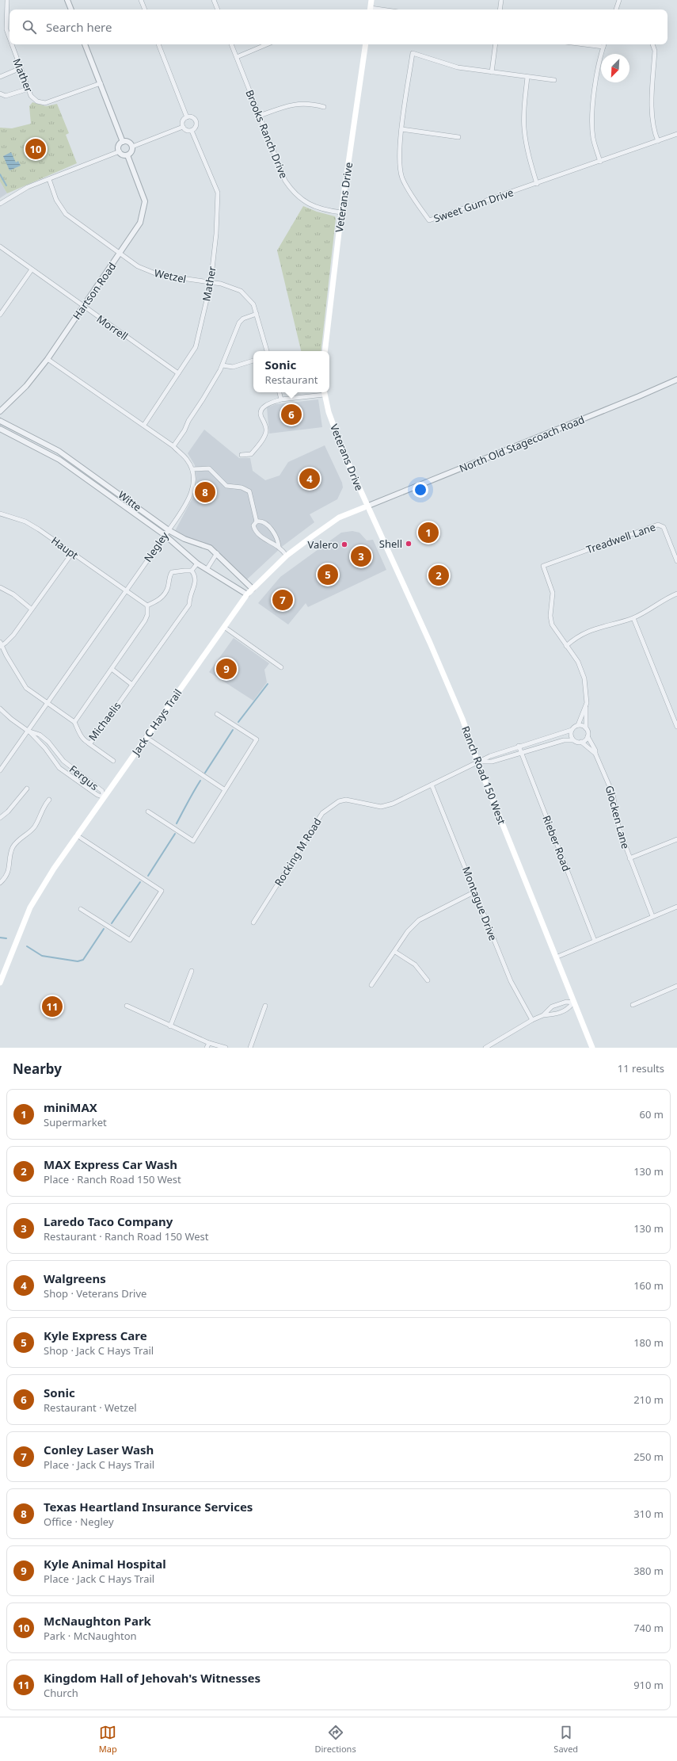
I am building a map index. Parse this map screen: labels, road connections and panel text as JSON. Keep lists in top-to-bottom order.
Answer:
{
  "streets": {
    "main road": ["Veterans Drive", "Jack C Hays Trail", "Ranch Road 150 West"],
    "street": [
      "Mather",
      "Brooks Ranch Drive",
      "Sweet Gum Drive",
      "Wetzel",
      "Hartson Road",
      "Morrell",
      "North Old Stagecoach Road",
      "Witte",
      "Treadwell Lane",
      "Negley",
      "Haupt",
      "Michaelis",
      "Fergus",
      "Glocken Lane",
      "Rieber Road",
      "Rocking M Road",
      "Montague Drive"
    ]
  },
  "crossings": [
    ["Mather", "Wetzel"],
    ["Mather", "Morrell"],
    ["Brooks Ranch Drive", "Veterans Drive"],
    ["Veterans Drive", "North Old Stagecoach Road"],
    ["Veterans Drive", "Jack C Hays Trail"],
    ["Veterans Drive", "Ranch Road 150 West"],
    ["Wetzel", "Hartson Road"],
    ["Hartson Road", "Morrell"],
    ["North Old Stagecoach Road", "Jack C Hays Trail"],
    ["North Old Stagecoach Road", "Ranch Road 150 West"],
    ["Witte", "Negley"],
    ["Witte", "Jack C Hays Trail"],
    ["Negley", "Haupt"],
    ["Negley", "Fergus"],
    ["Jack C Hays Trail", "Ranch Road 150 West"],
    ["Jack C Hays Trail", "Fergus"],
    ["Ranch Road 150 West", "Rocking M Road"],
    ["Glocken Lane", "Rocking M Road"],
    ["Rieber Road", "Rocking M Road"],
    ["Rocking M Road", "Montague Drive"]
  ],
  "places": ["Shell", "Valero"],
  "north": "bottom left",
  "page": {
    "search": "Search here",
    "pins": [
      "10",
      "6",
      "4",
      "8",
      "1",
      "3",
      "5",
      "2",
      "7",
      "9",
      "11"
    ],
    "popup": ["Sonic", "Restaurant"],
    "heading": ["Nearby", "11 results"],
    "list": [
      {
        "mark": "1",
        "name": "miniMAX",
        "note": "Supermarket",
        "value": "60 m"
      },
      {
        "mark": "2",
        "name": "MAX Express Car Wash",
        "note": "Place · Ranch Road 150 West",
        "value": "130 m"
      },
      {
        "mark": "3",
        "name": "Laredo Taco Company",
        "note": "Restaurant · Ranch Road 150 West",
        "value": "130 m"
      },
      {
        "mark": "4",
        "name": "Walgreens",
        "note": "Shop · Veterans Drive",
        "value": "160 m"
      },
      {
        "mark": "5",
        "name": "Kyle Express Care",
        "note": "Shop · Jack C Hays Trail",
        "value": "180 m"
      },
      {
        "mark": "6",
        "name": "Sonic",
        "note": "Restaurant · Wetzel",
        "value": "210 m"
      },
      {
        "mark": "7",
        "name": "Conley Laser Wash",
        "note": "Place · Jack C Hays Trail",
        "value": "250 m"
      },
      {
        "mark": "8",
        "name": "Texas Heartland Insurance Services",
        "note": "Office · Negley",
        "value": "310 m"
      },
      {
        "mark": "9",
        "name": "Kyle Animal Hospital",
        "note": "Place · Jack C Hays Trail",
        "value": "380 m"
      },
      {
        "mark": "10",
        "name": "McNaughton Park",
        "note": "Park · McNaughton",
        "value": "740 m"
      },
      {
        "mark": "11",
        "name": "Kingdom Hall of Jehovah's Witnesses",
        "note": "Church",
        "value": "910 m"
      }
    ],
    "nav": ["Map", "Directions", "Saved"]
  }
}
